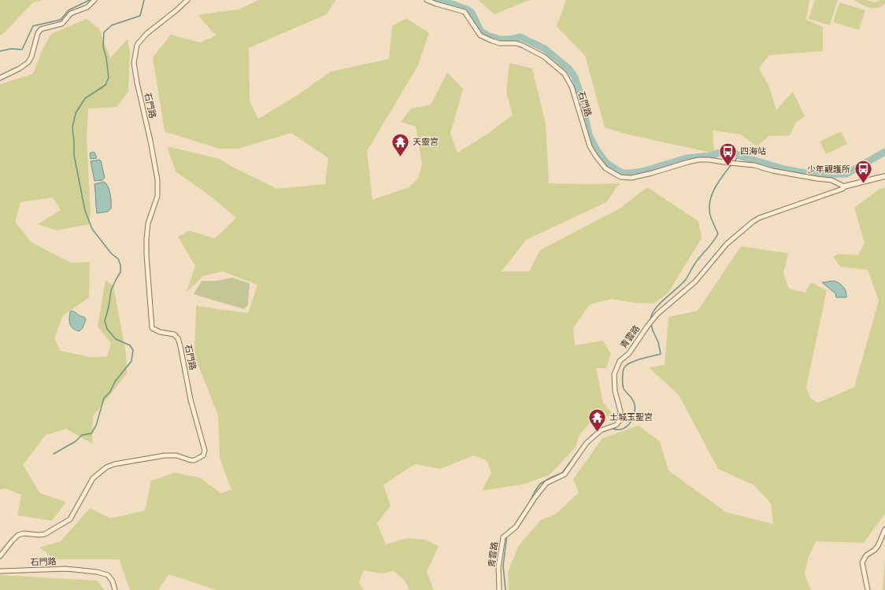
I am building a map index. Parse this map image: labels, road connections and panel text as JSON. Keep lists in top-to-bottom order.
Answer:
{
  "streets": {
    "street": ["石門路", "青雲路"]
  },
  "crossings": [
    ["石門路", "青雲路"]
  ],
  "places": {
    "temple": ["天靈宮", "土城玉聖宮"],
    "bus stop": ["四海站", "少年觀護所"]
  }
}
